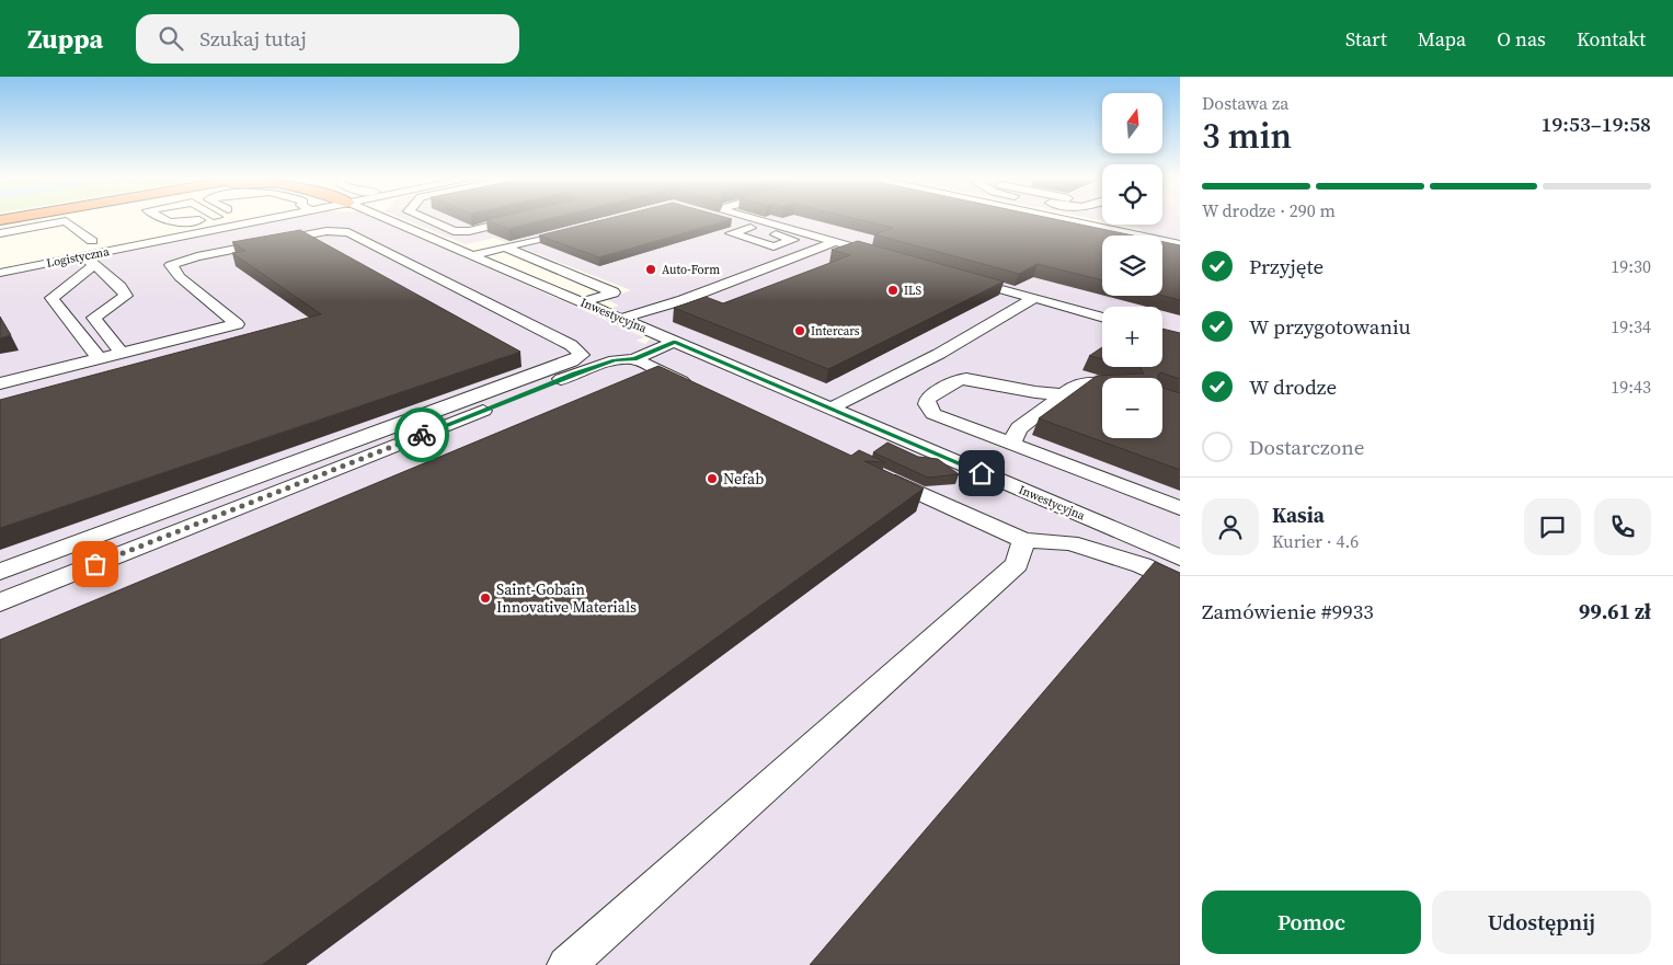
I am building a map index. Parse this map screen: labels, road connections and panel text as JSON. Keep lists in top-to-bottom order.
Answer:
{
  "streets": {
    "street": ["Logistyczna", "Inwestycyjna"]
  },
  "places": [
    "Auto-Form",
    "ILS",
    "Intercars",
    "Nefab",
    "Saint-Gobain Innovative Materials"
  ],
  "north": "top",
  "page": {
    "header": "Zuppa",
    "search": "Szukaj tutaj",
    "nav": [
      "Start",
      "Mapa",
      "O nas",
      "Kontakt"
    ],
    "heading": ["3 min", "Dostawa za", "19:53–19:58"],
    "panel": [
      "Kasia",
      "Kurier · 4.6",
      "Zamówienie #9933",
      "99.61 zł"
    ],
    "map_buttons": ["+", "−"],
    "bar": "W drodze · 290 m",
    "list": [
      ["Przyjęte", "19:30"],
      ["W przygotowaniu", "19:34"],
      ["W drodze", "19:43"],
      "Dostarczone"
    ],
    "buttons": ["Pomoc", "Udostępnij"]
  }
}
